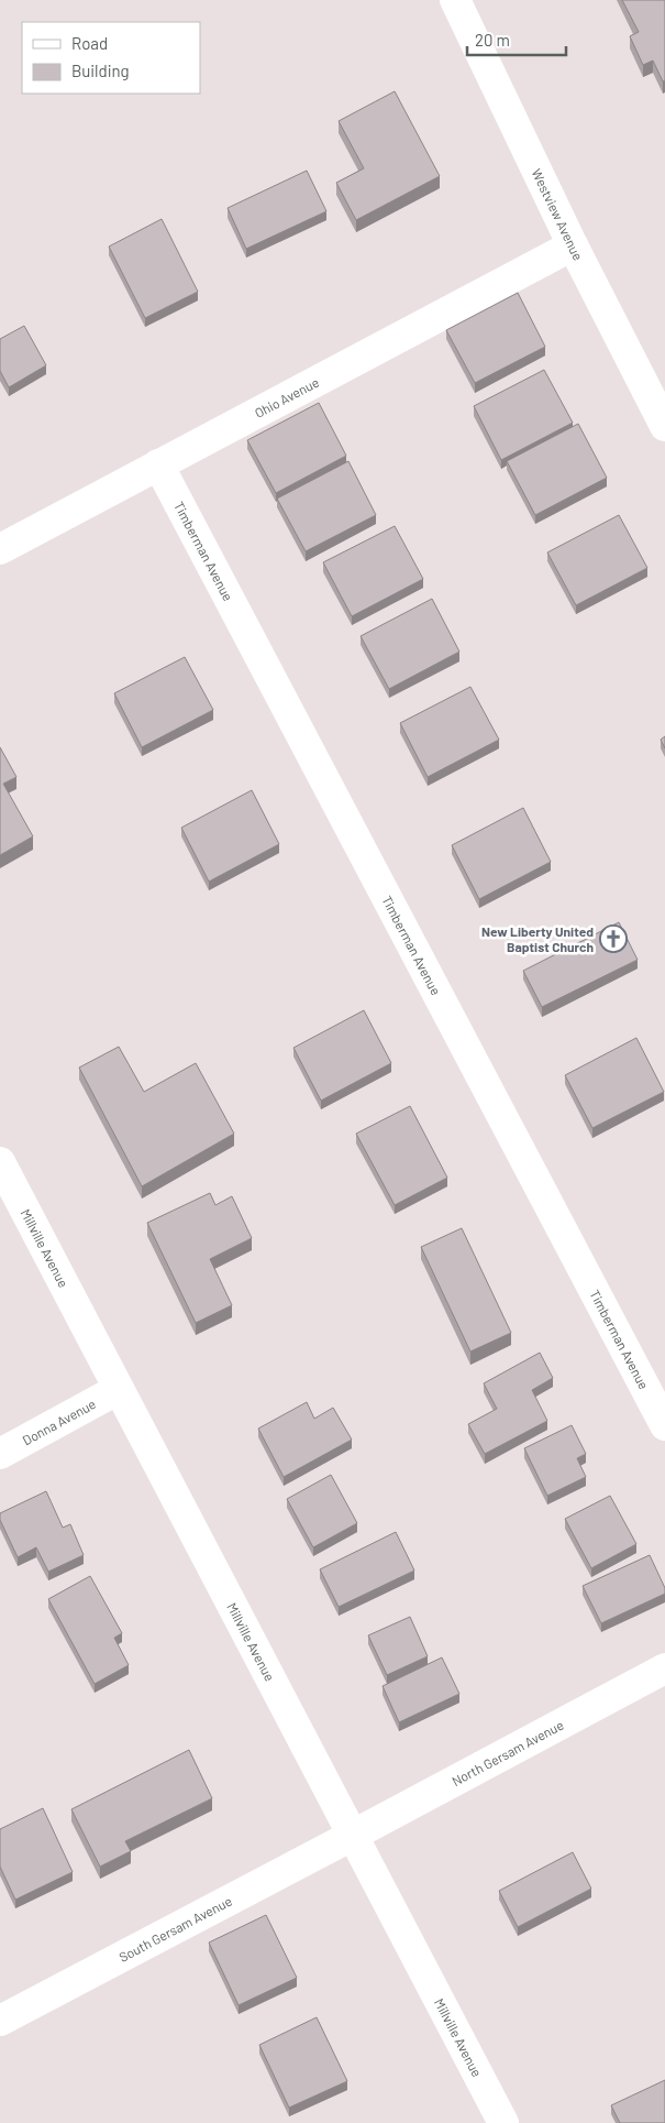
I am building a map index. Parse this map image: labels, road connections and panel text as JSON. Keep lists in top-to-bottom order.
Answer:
{
  "streets": {
    "street": [
      "Westview Avenue",
      "Ohio Avenue",
      "Timberman Avenue",
      "Millville Avenue",
      "Donna Avenue",
      "North Gersam Avenue",
      "South Gersam Avenue"
    ]
  },
  "crossings": [
    ["Westview Avenue", "Ohio Avenue"],
    ["Ohio Avenue", "Timberman Avenue"],
    ["Millville Avenue", "Donna Avenue"],
    ["Millville Avenue", "North Gersam Avenue"],
    ["Millville Avenue", "South Gersam Avenue"],
    ["North Gersam Avenue", "South Gersam Avenue"]
  ],
  "places": {
    "church": ["New Liberty United Baptist Church"]
  },
  "legend": ["Road", "Building"],
  "scale_bar": "20 m"
}
